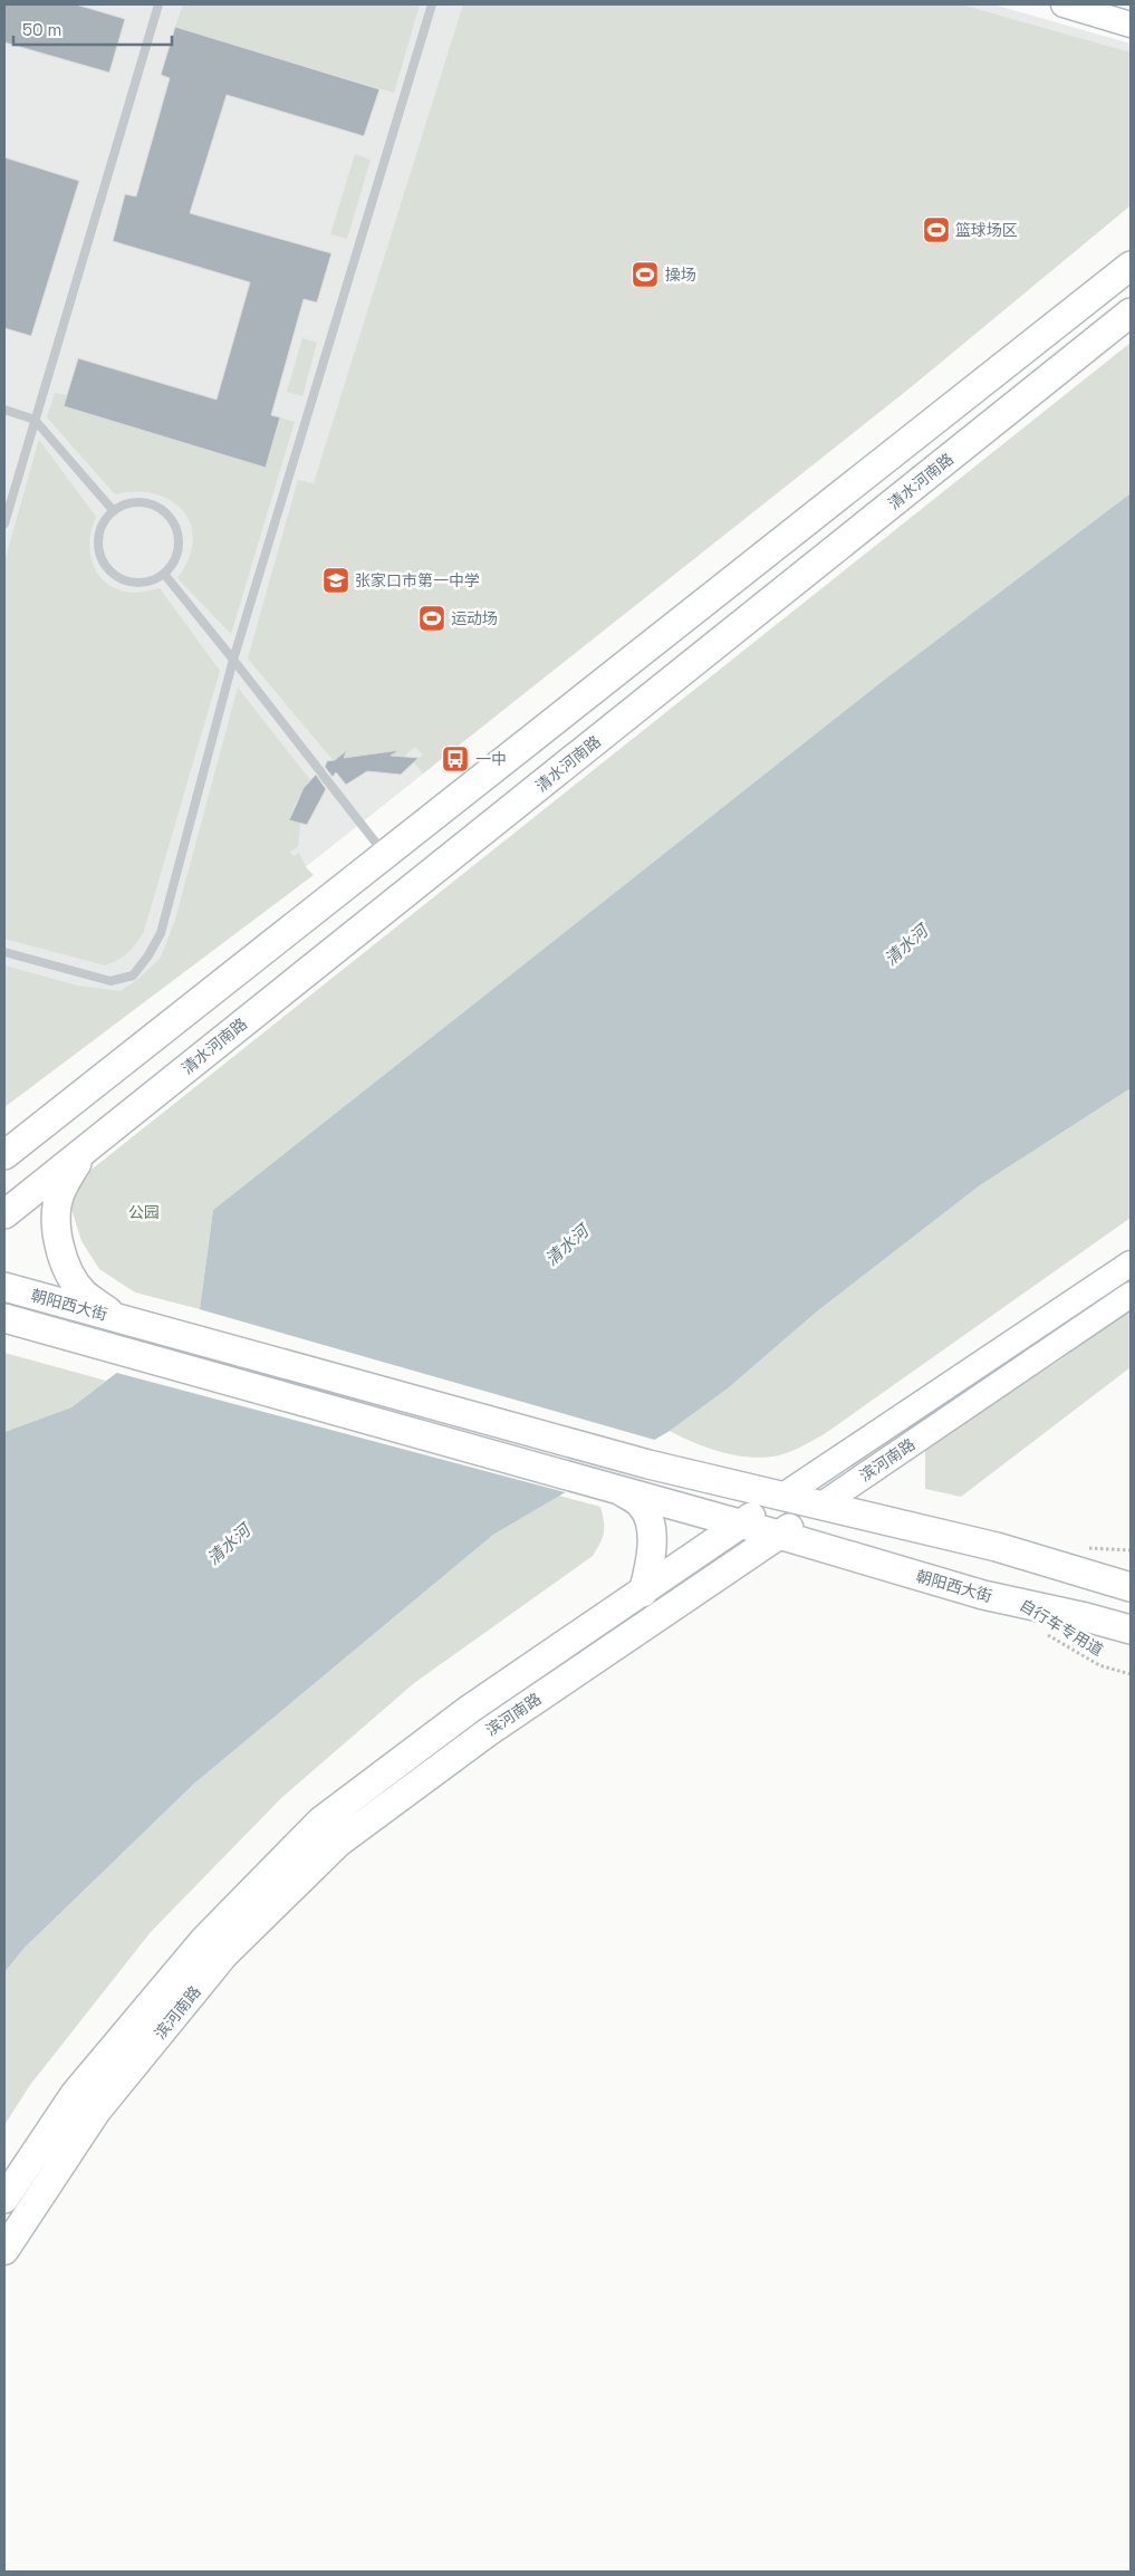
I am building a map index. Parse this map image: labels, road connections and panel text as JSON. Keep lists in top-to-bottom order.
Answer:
{
  "streets": {
    "main road": ["清水河南路", "朝阳西大街", "滨河南路"],
    "path": ["自行车专用道"]
  },
  "crossings": [
    ["朝阳西大街", "滨河南路"]
  ],
  "water": ["清水河"],
  "parks": ["公园"],
  "places": {
    "sports": ["篮球场区", "操场", "运动场"],
    "school or university": ["张家口市第一中学"],
    "bus stop": ["一中"]
  },
  "scale_bar": "50 m"
}
